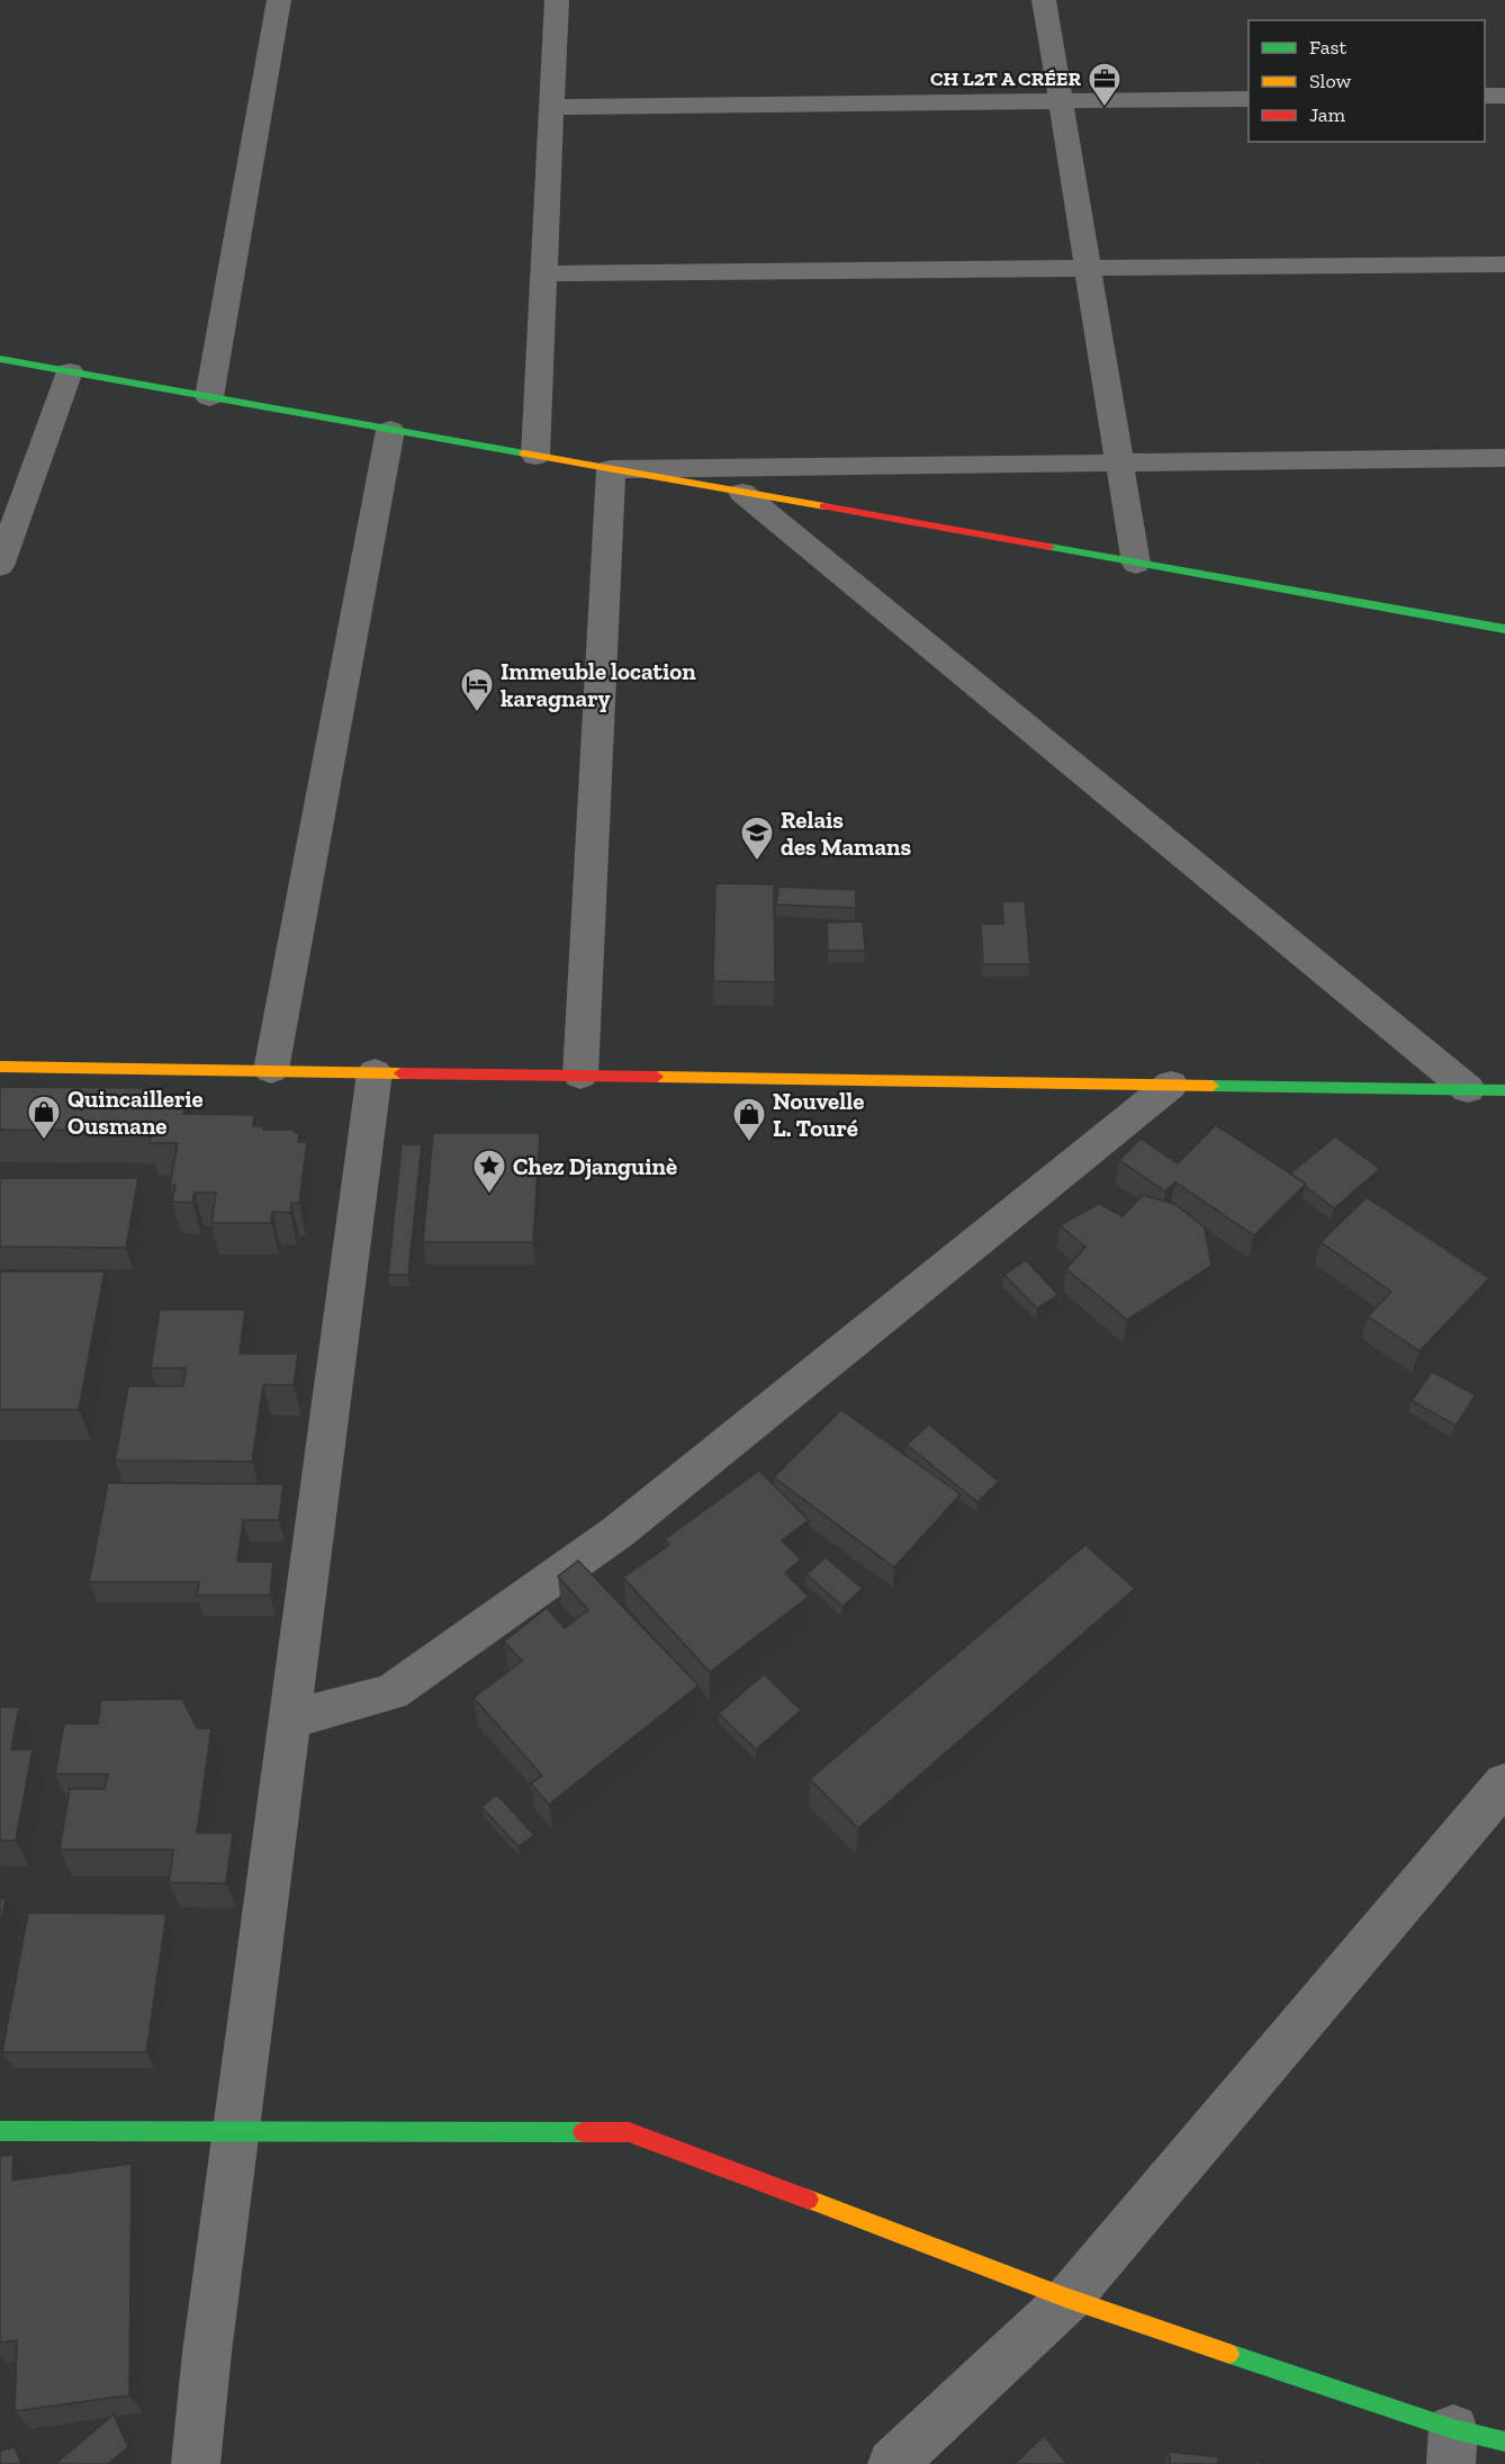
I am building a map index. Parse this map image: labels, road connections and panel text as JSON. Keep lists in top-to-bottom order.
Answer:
{
  "places": {
    "office": ["CH L2T A CRÉER"],
    "hotel": ["Immeuble location karagnary"],
    "school or university": ["Relais des Mamans"],
    "shop": ["Quincaillerie Ousmane", "Nouvelle L. Touré"],
    "place": ["Chez Djanguinè"]
  },
  "legend": ["Fast", "Slow", "Jam"]
}
